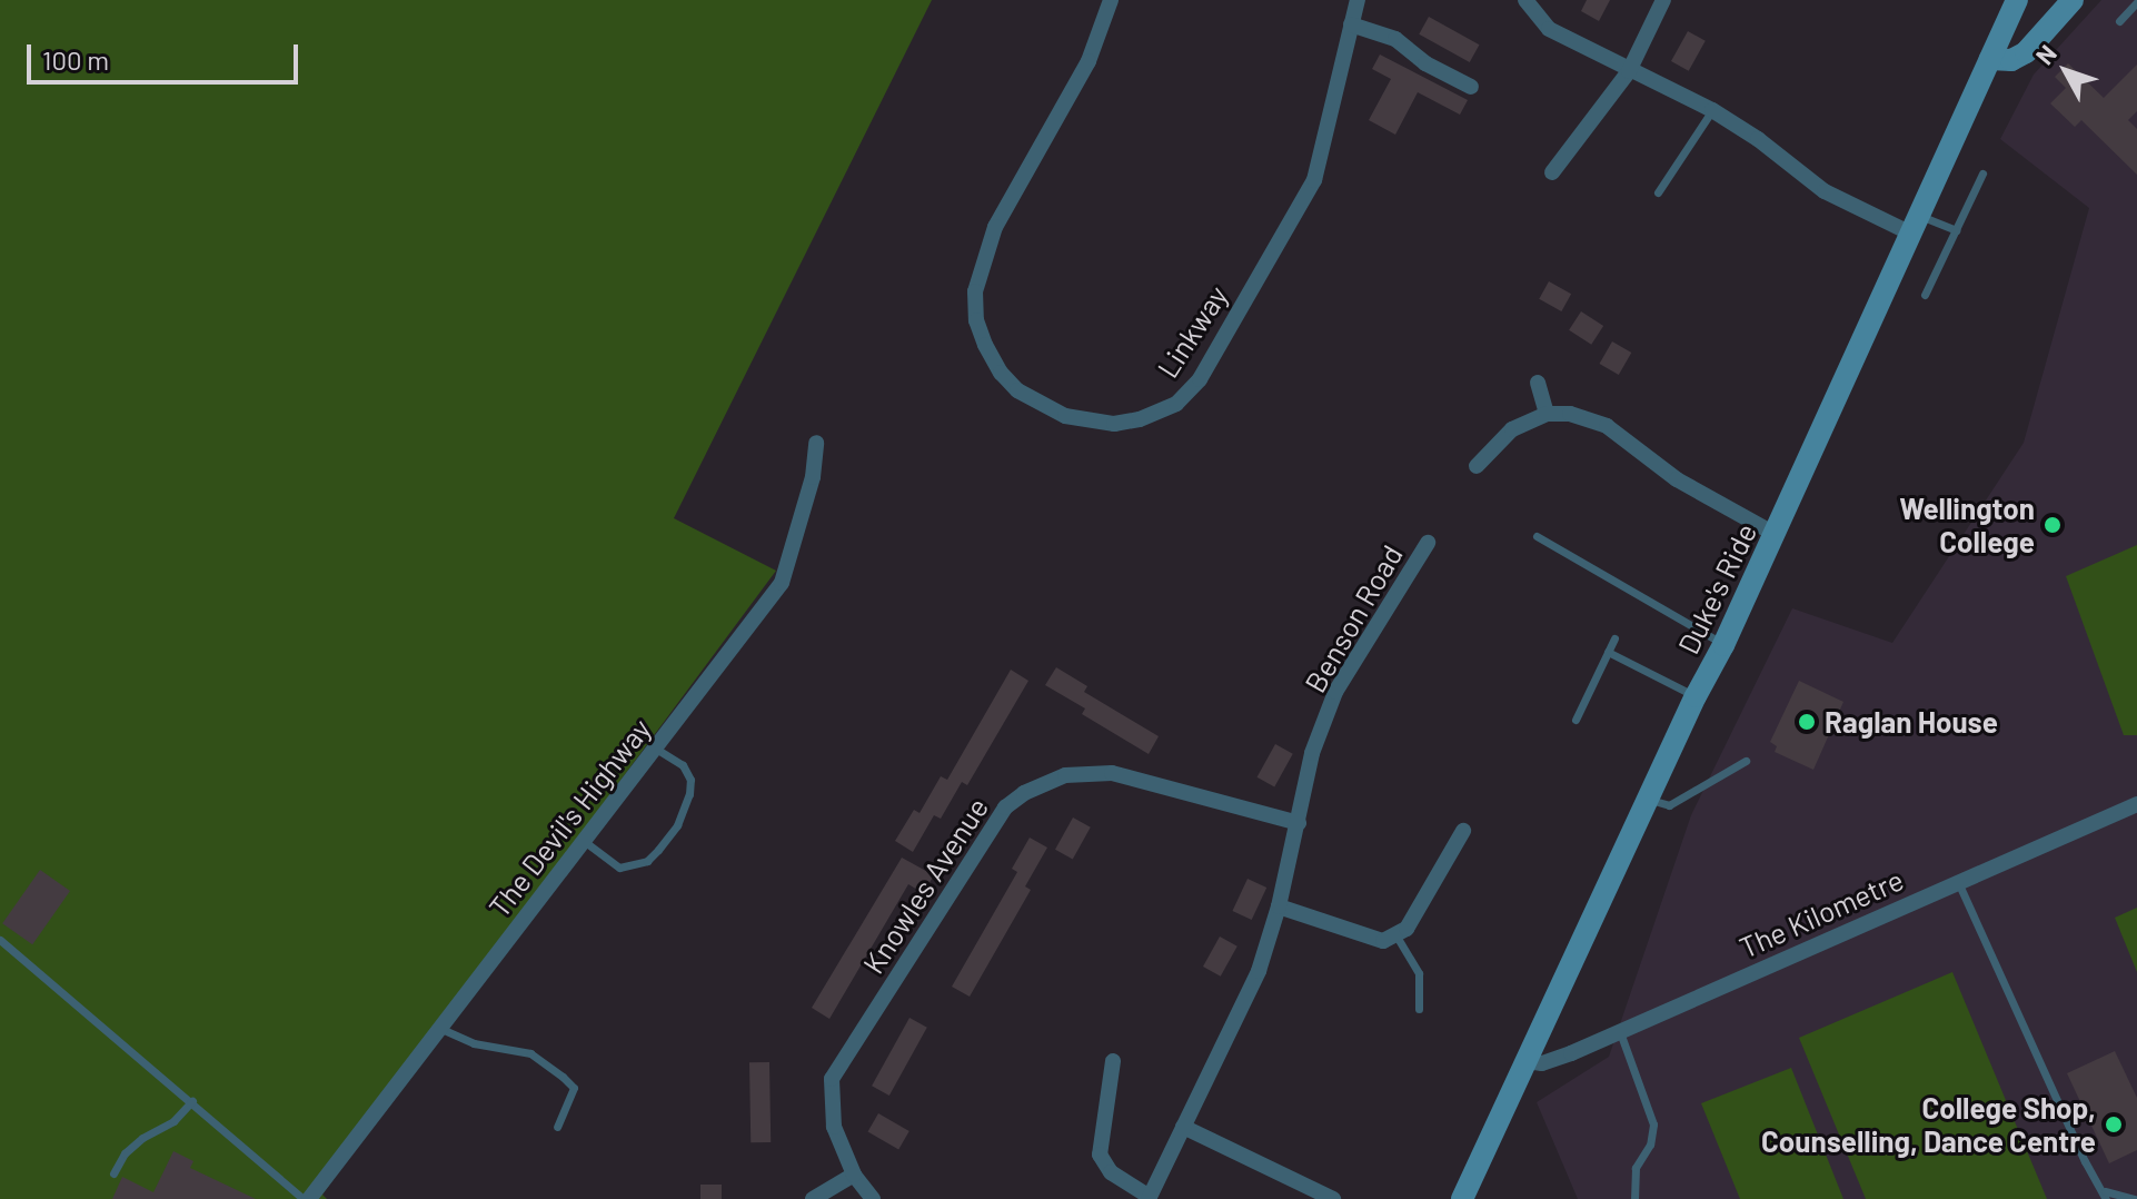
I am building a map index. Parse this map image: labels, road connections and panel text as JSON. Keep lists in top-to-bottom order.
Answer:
{
  "streets": {
    "main road": ["Duke's Ride"],
    "street": [
      "Linkway",
      "Benson Road",
      "The Devil's Highway",
      "Knowles Avenue",
      "The Kilometre"
    ]
  },
  "crossings": [
    ["Duke's Ride", "The Kilometre"],
    ["Benson Road", "Knowles Avenue"]
  ],
  "places": ["Wellington College", "Raglan House", "College Shop, Counselling, Dance Centre"],
  "scale_bar": "100 m",
  "north": "top left"
}
